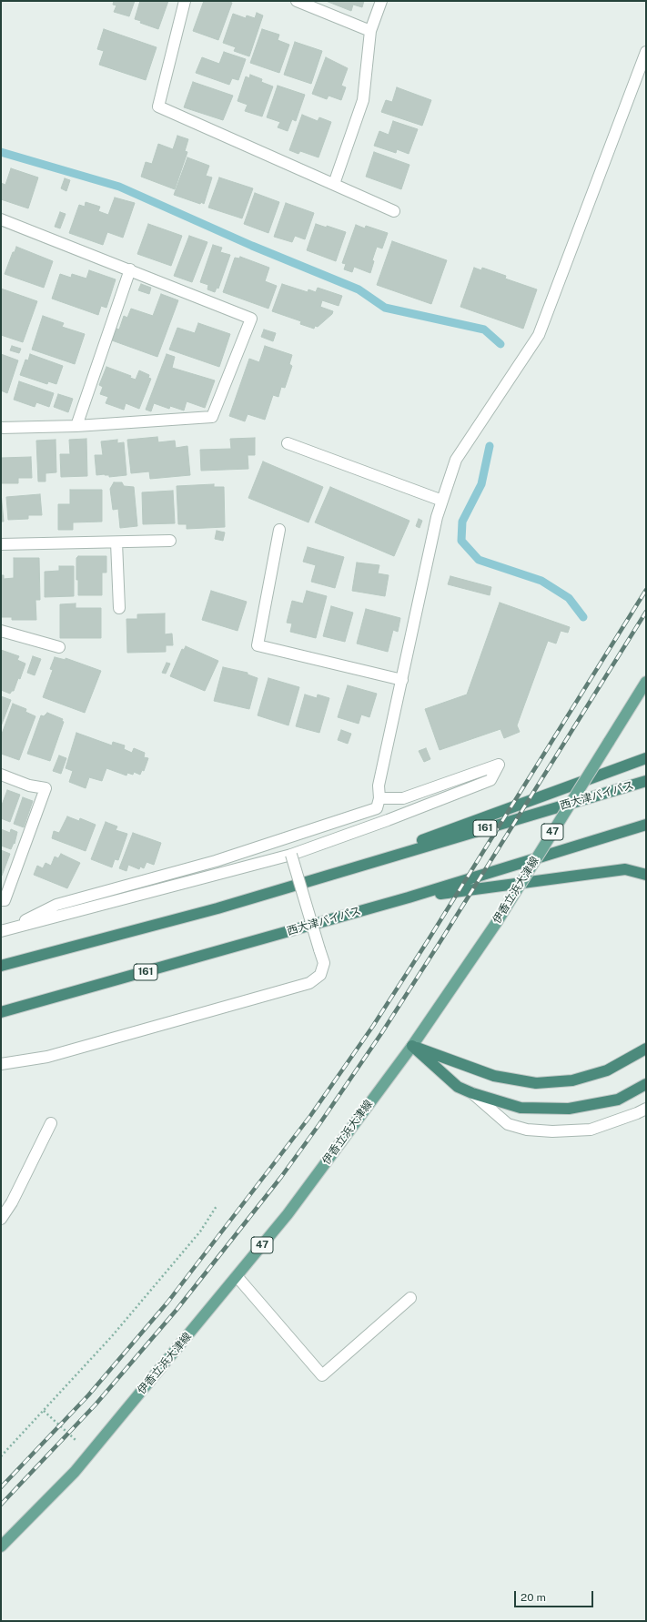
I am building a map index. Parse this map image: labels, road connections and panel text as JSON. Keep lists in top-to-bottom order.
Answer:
{
  "streets": {
    "highway": ["西大津バイパス", "161"],
    "main road": ["47", "伊香立浜大津線"]
  },
  "scale_bar": "20 m"
}
